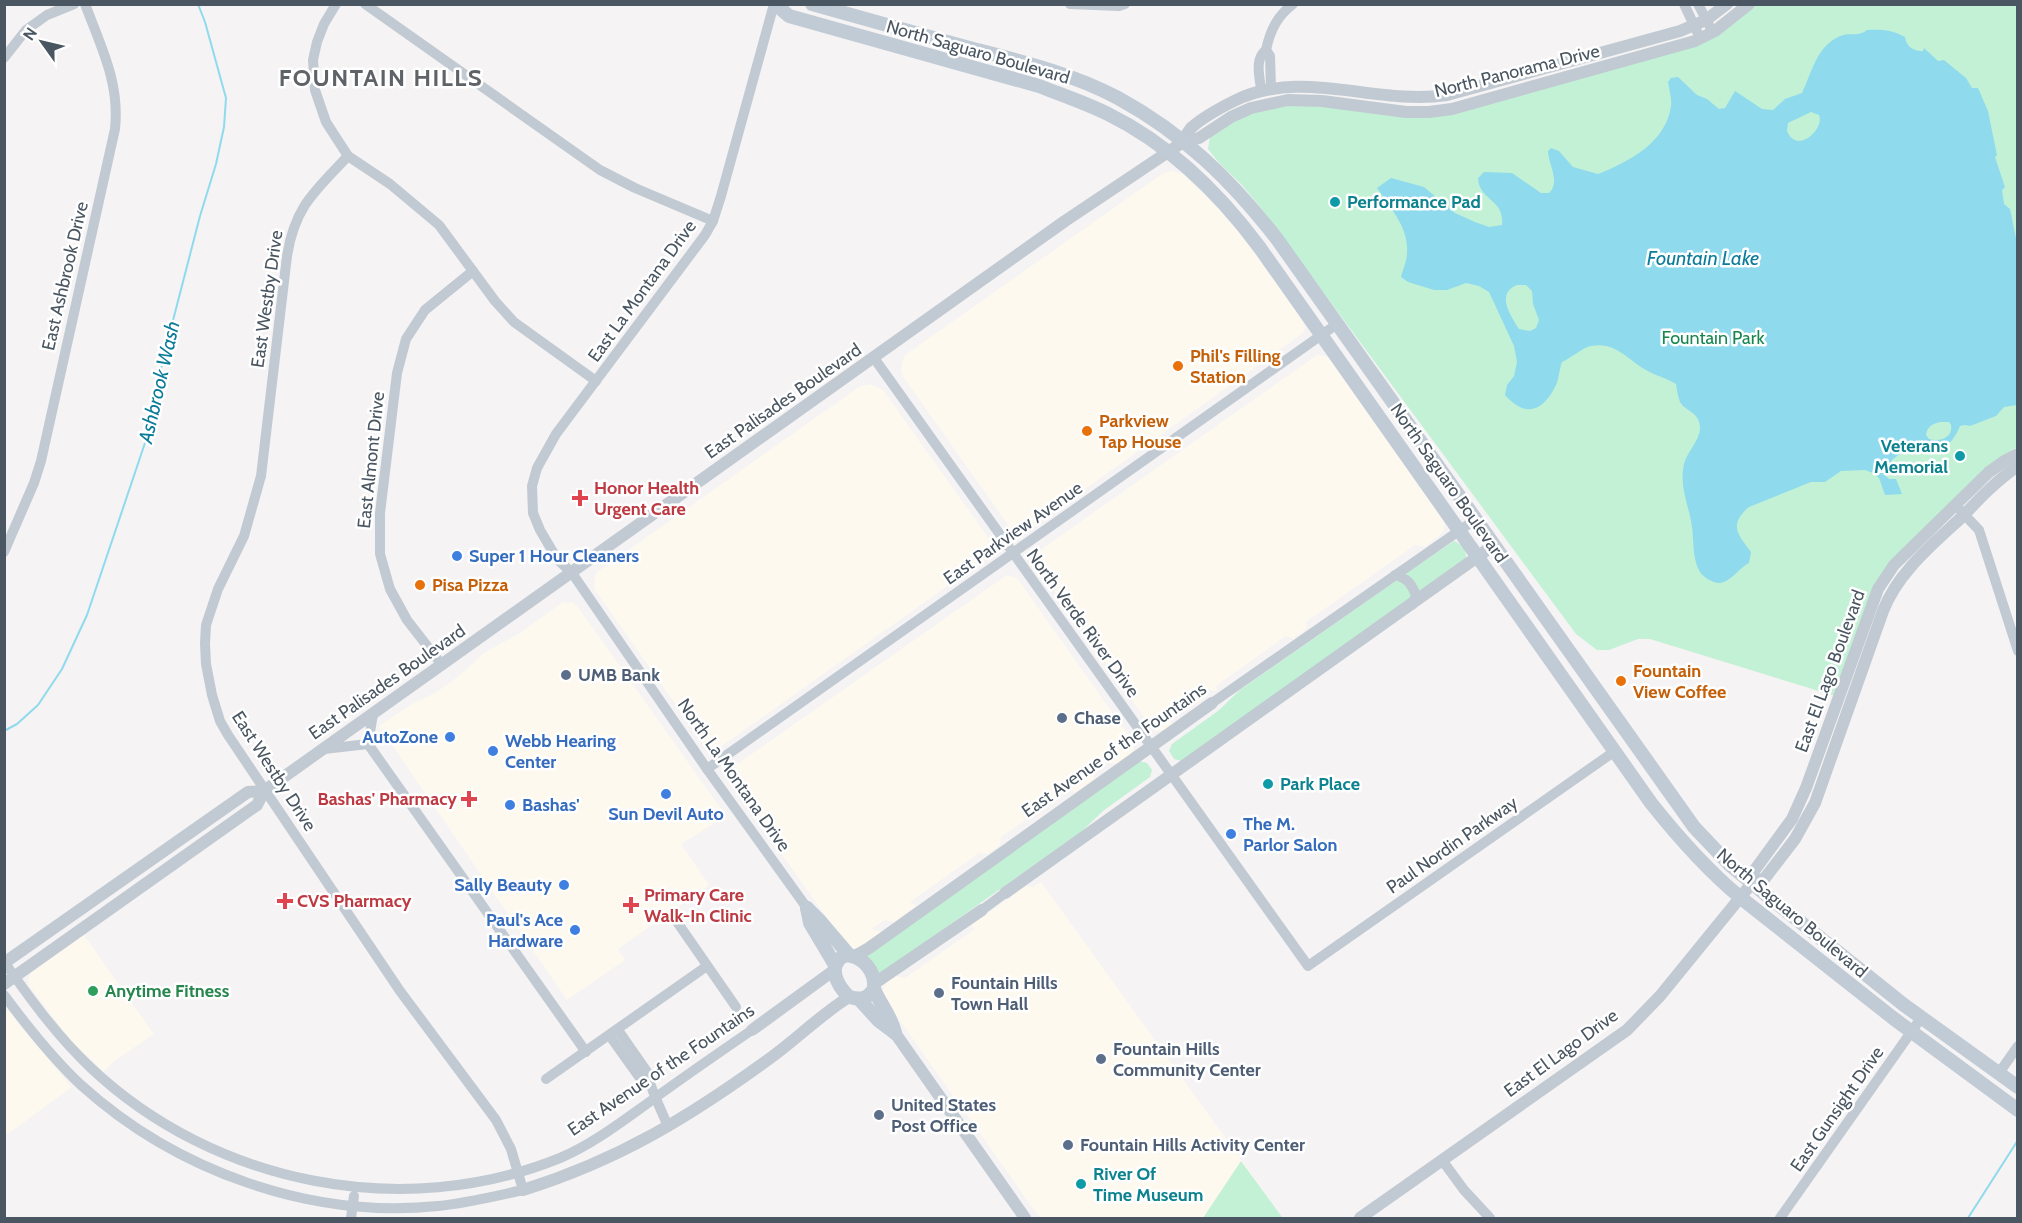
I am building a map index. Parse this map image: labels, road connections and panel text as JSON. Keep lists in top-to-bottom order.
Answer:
{
  "streets": {
    "main road": ["North Saguaro Boulevard", "North La Montana Drive"],
    "street": [
      "North Panorama Drive",
      "East Ashbrook Drive",
      "East La Montana Drive",
      "East Westby Drive",
      "East Palisades Boulevard",
      "East Almont Drive",
      "East Parkview Avenue",
      "North Verde River Drive",
      "East El Lago Boulevard",
      "East Avenue of the Fountains",
      "Paul Nordin Parkway",
      "East El Lago Drive",
      "East Gunsight Drive"
    ]
  },
  "crossings": [
    ["North Saguaro Boulevard", "North Panorama Drive"],
    ["North Saguaro Boulevard", "East La Montana Drive"],
    ["North Saguaro Boulevard", "East Palisades Boulevard"],
    ["North Saguaro Boulevard", "East Parkview Avenue"],
    ["North Saguaro Boulevard", "East Avenue of the Fountains"],
    ["North Saguaro Boulevard", "Paul Nordin Parkway"],
    ["North Saguaro Boulevard", "East El Lago Drive"],
    ["North Saguaro Boulevard", "East Gunsight Drive"],
    ["North Panorama Drive", "East Palisades Boulevard"],
    ["East La Montana Drive", "East Palisades Boulevard"],
    ["East La Montana Drive", "North La Montana Drive"],
    ["East Westby Drive", "East Palisades Boulevard"],
    ["East Westby Drive", "East Avenue of the Fountains"],
    ["East Palisades Boulevard", "East Almont Drive"],
    ["East Palisades Boulevard", "North Verde River Drive"],
    ["East Palisades Boulevard", "East Avenue of the Fountains"],
    ["East Palisades Boulevard", "North La Montana Drive"],
    ["East Parkview Avenue", "North Verde River Drive"],
    ["East Parkview Avenue", "North La Montana Drive"],
    ["North Verde River Drive", "East Avenue of the Fountains"],
    ["North Verde River Drive", "Paul Nordin Parkway"],
    ["East El Lago Boulevard", "East El Lago Drive"],
    ["East Avenue of the Fountains", "North La Montana Drive"]
  ],
  "districts": ["FOUNTAIN HILLS"],
  "water": ["Fountain Lake", "Ashbrook Wash"],
  "parks": ["Fountain Park"],
  "places": {
    "other": [
      "Performance Pad",
      "Phil's Filling Station",
      "Parkview Tap House",
      "Veterans Memorial",
      "Super 1 Hour Cleaners",
      "Pisa Pizza",
      "UMB Bank",
      "Fountain View Coffee",
      "Chase",
      "AutoZone",
      "Webb Hearing Center",
      "Park Place",
      "Sun Devil Auto",
      "Bashas'",
      "The M. Parlor Salon",
      "Sally Beauty",
      "Paul's Ace Hardware",
      "Anytime Fitness",
      "Fountain Hills Town Hall",
      "Fountain Hills Community Center",
      "United States Post Office",
      "Fountain Hills Activity Center",
      "River Of Time Museum"
    ],
    "health": [
      "Honor Health Urgent Care",
      "Bashas' Pharmacy",
      "CVS Pharmacy",
      "Primary Care Walk-In Clinic"
    ]
  },
  "north": "top left"
}
